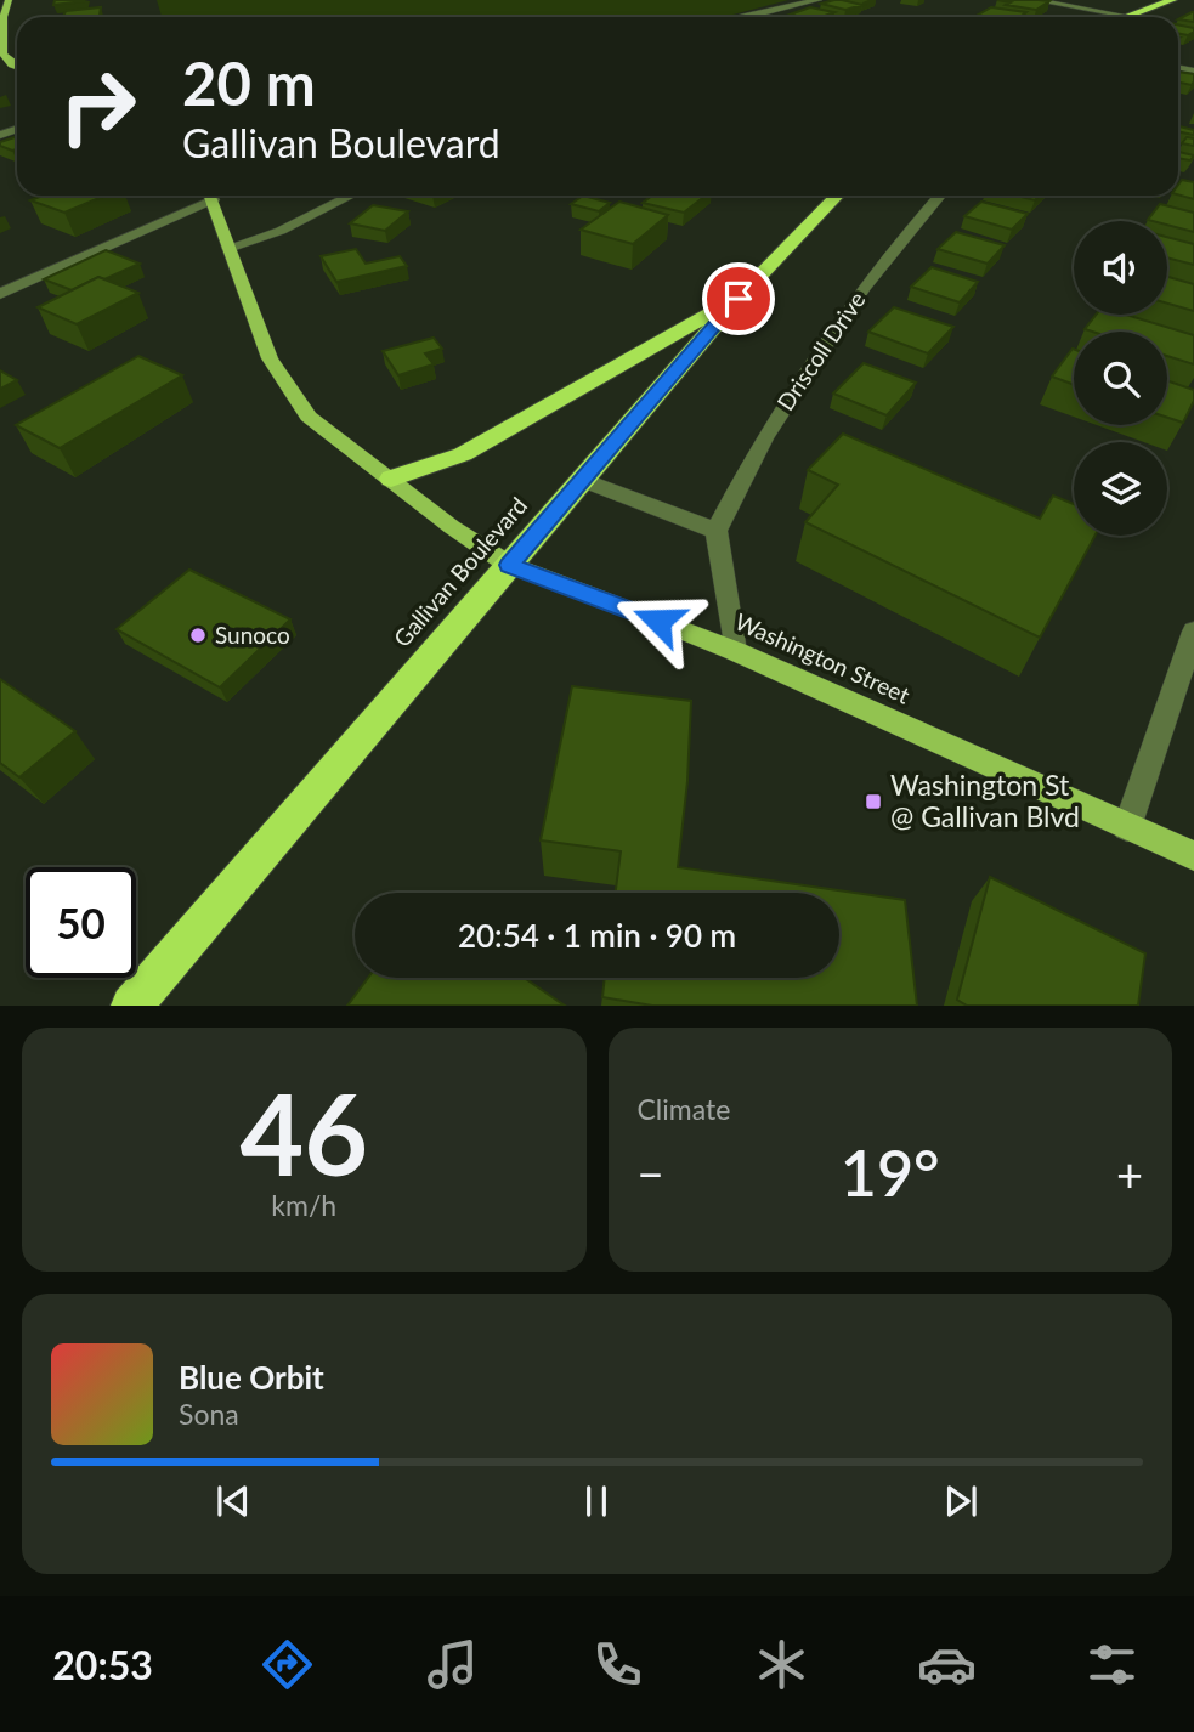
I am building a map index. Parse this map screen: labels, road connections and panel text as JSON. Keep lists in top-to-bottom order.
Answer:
{
  "streets": {
    "highway": ["Gallivan Boulevard"],
    "main road": ["Washington Street"],
    "street": ["Driscoll Drive"]
  },
  "crossings": [
    ["Gallivan Boulevard", "Washington Street"]
  ],
  "places": {
    "other": ["Sunoco"],
    "transit": ["Washington St @ Gallivan Blvd"]
  },
  "page": {
    "turn": ["20 m", "Gallivan Boulevard"],
    "limit": "50",
    "trip": "20:54 · 1 min · 90 m",
    "tile": [
      ["46", "km/h"],
      "Climate"
    ],
    "heat": ["−", "19°", "+"],
    "song": ["Blue Orbit", "Sona"],
    "tabs": "20:53"
  }
}
